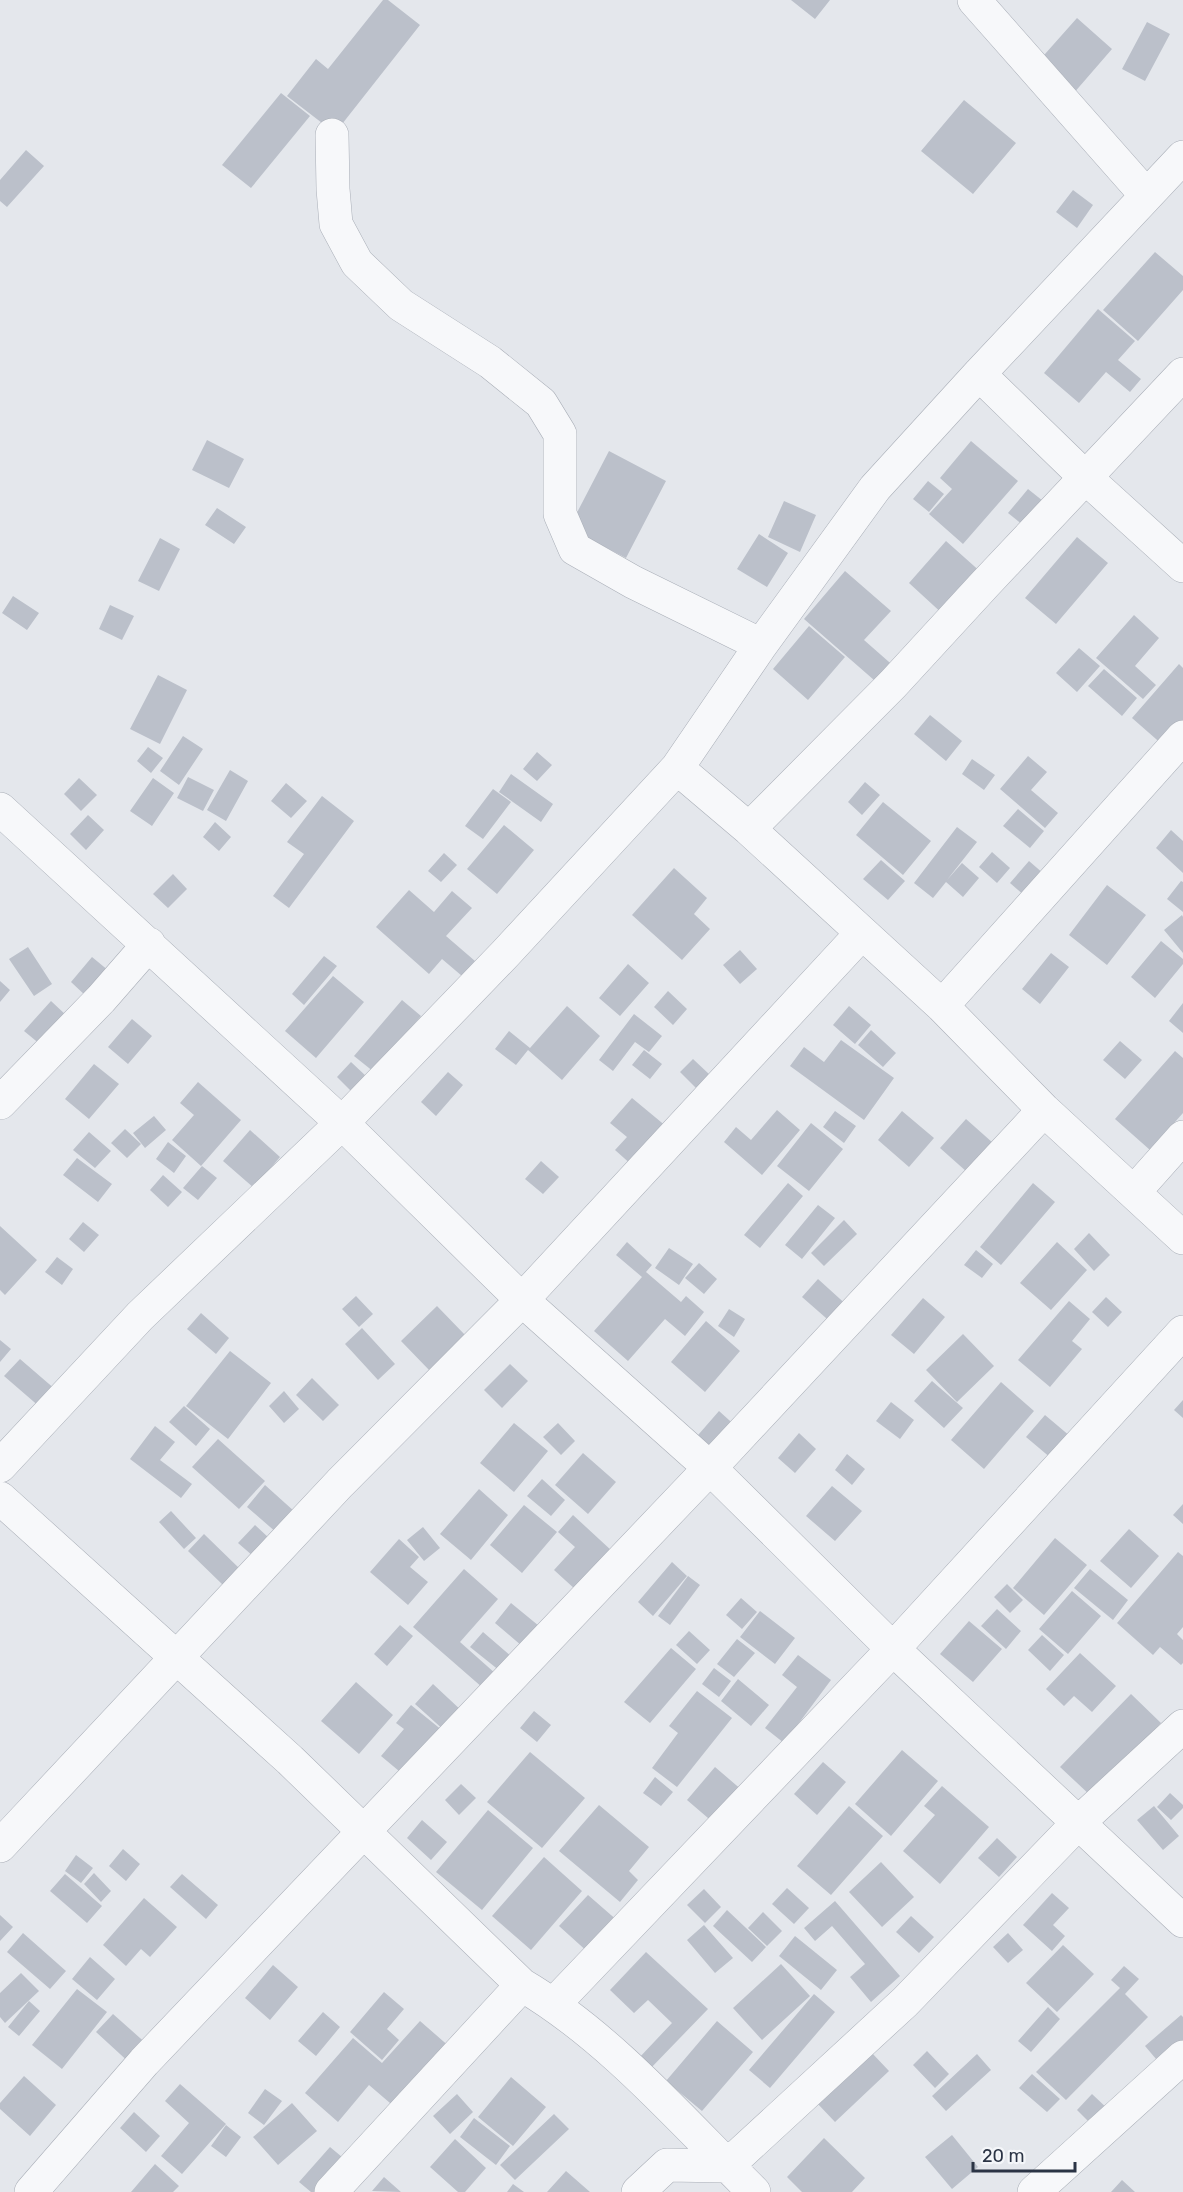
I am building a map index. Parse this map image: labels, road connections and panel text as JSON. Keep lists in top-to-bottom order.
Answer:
{
  "scale_bar": "20 m"
}
